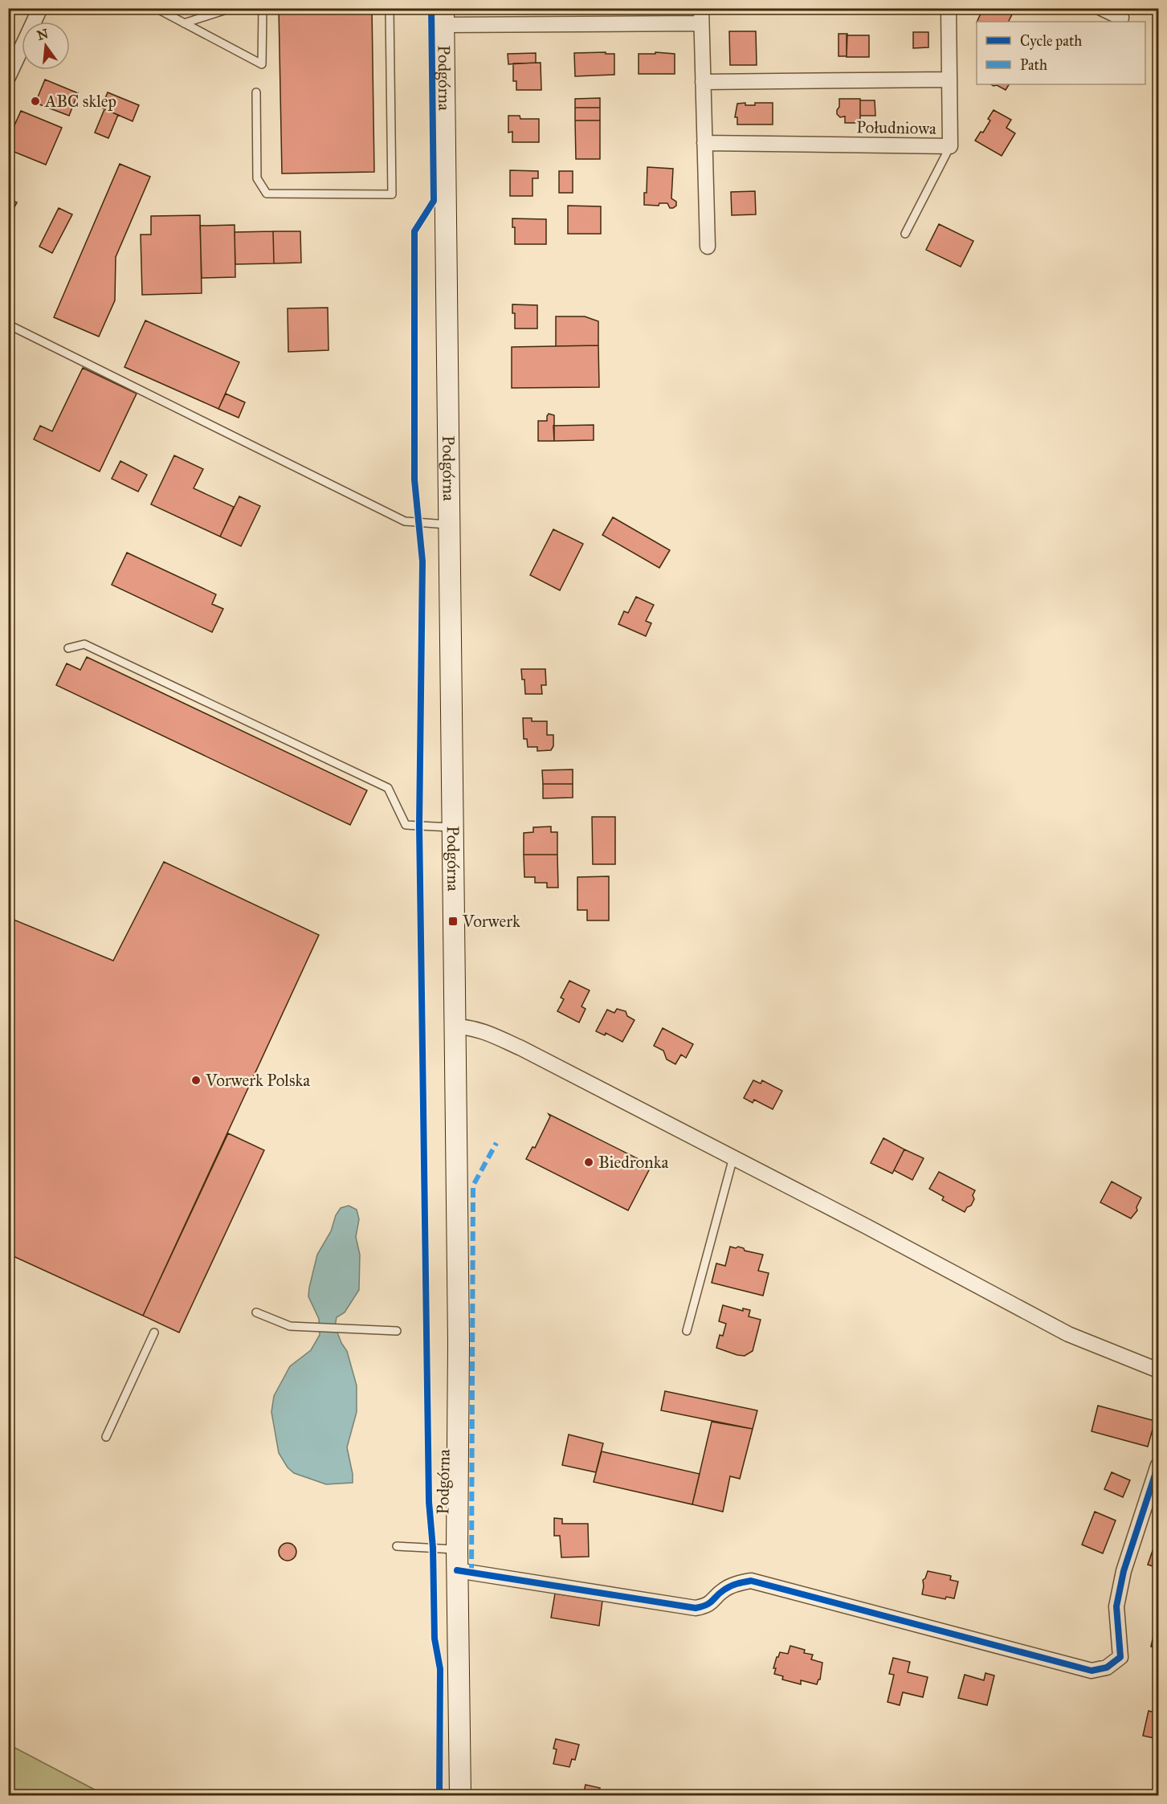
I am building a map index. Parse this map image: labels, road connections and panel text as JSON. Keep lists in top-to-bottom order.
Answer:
{
  "streets": {
    "main road": ["Podgórna"],
    "street": ["Południowa"]
  },
  "places": {
    "other": ["ABC sklep", "Vorwerk Polska", "Biedronka"],
    "transit": ["Vorwerk"]
  },
  "legend": ["Cycle path", "Path"],
  "north": "top"
}
